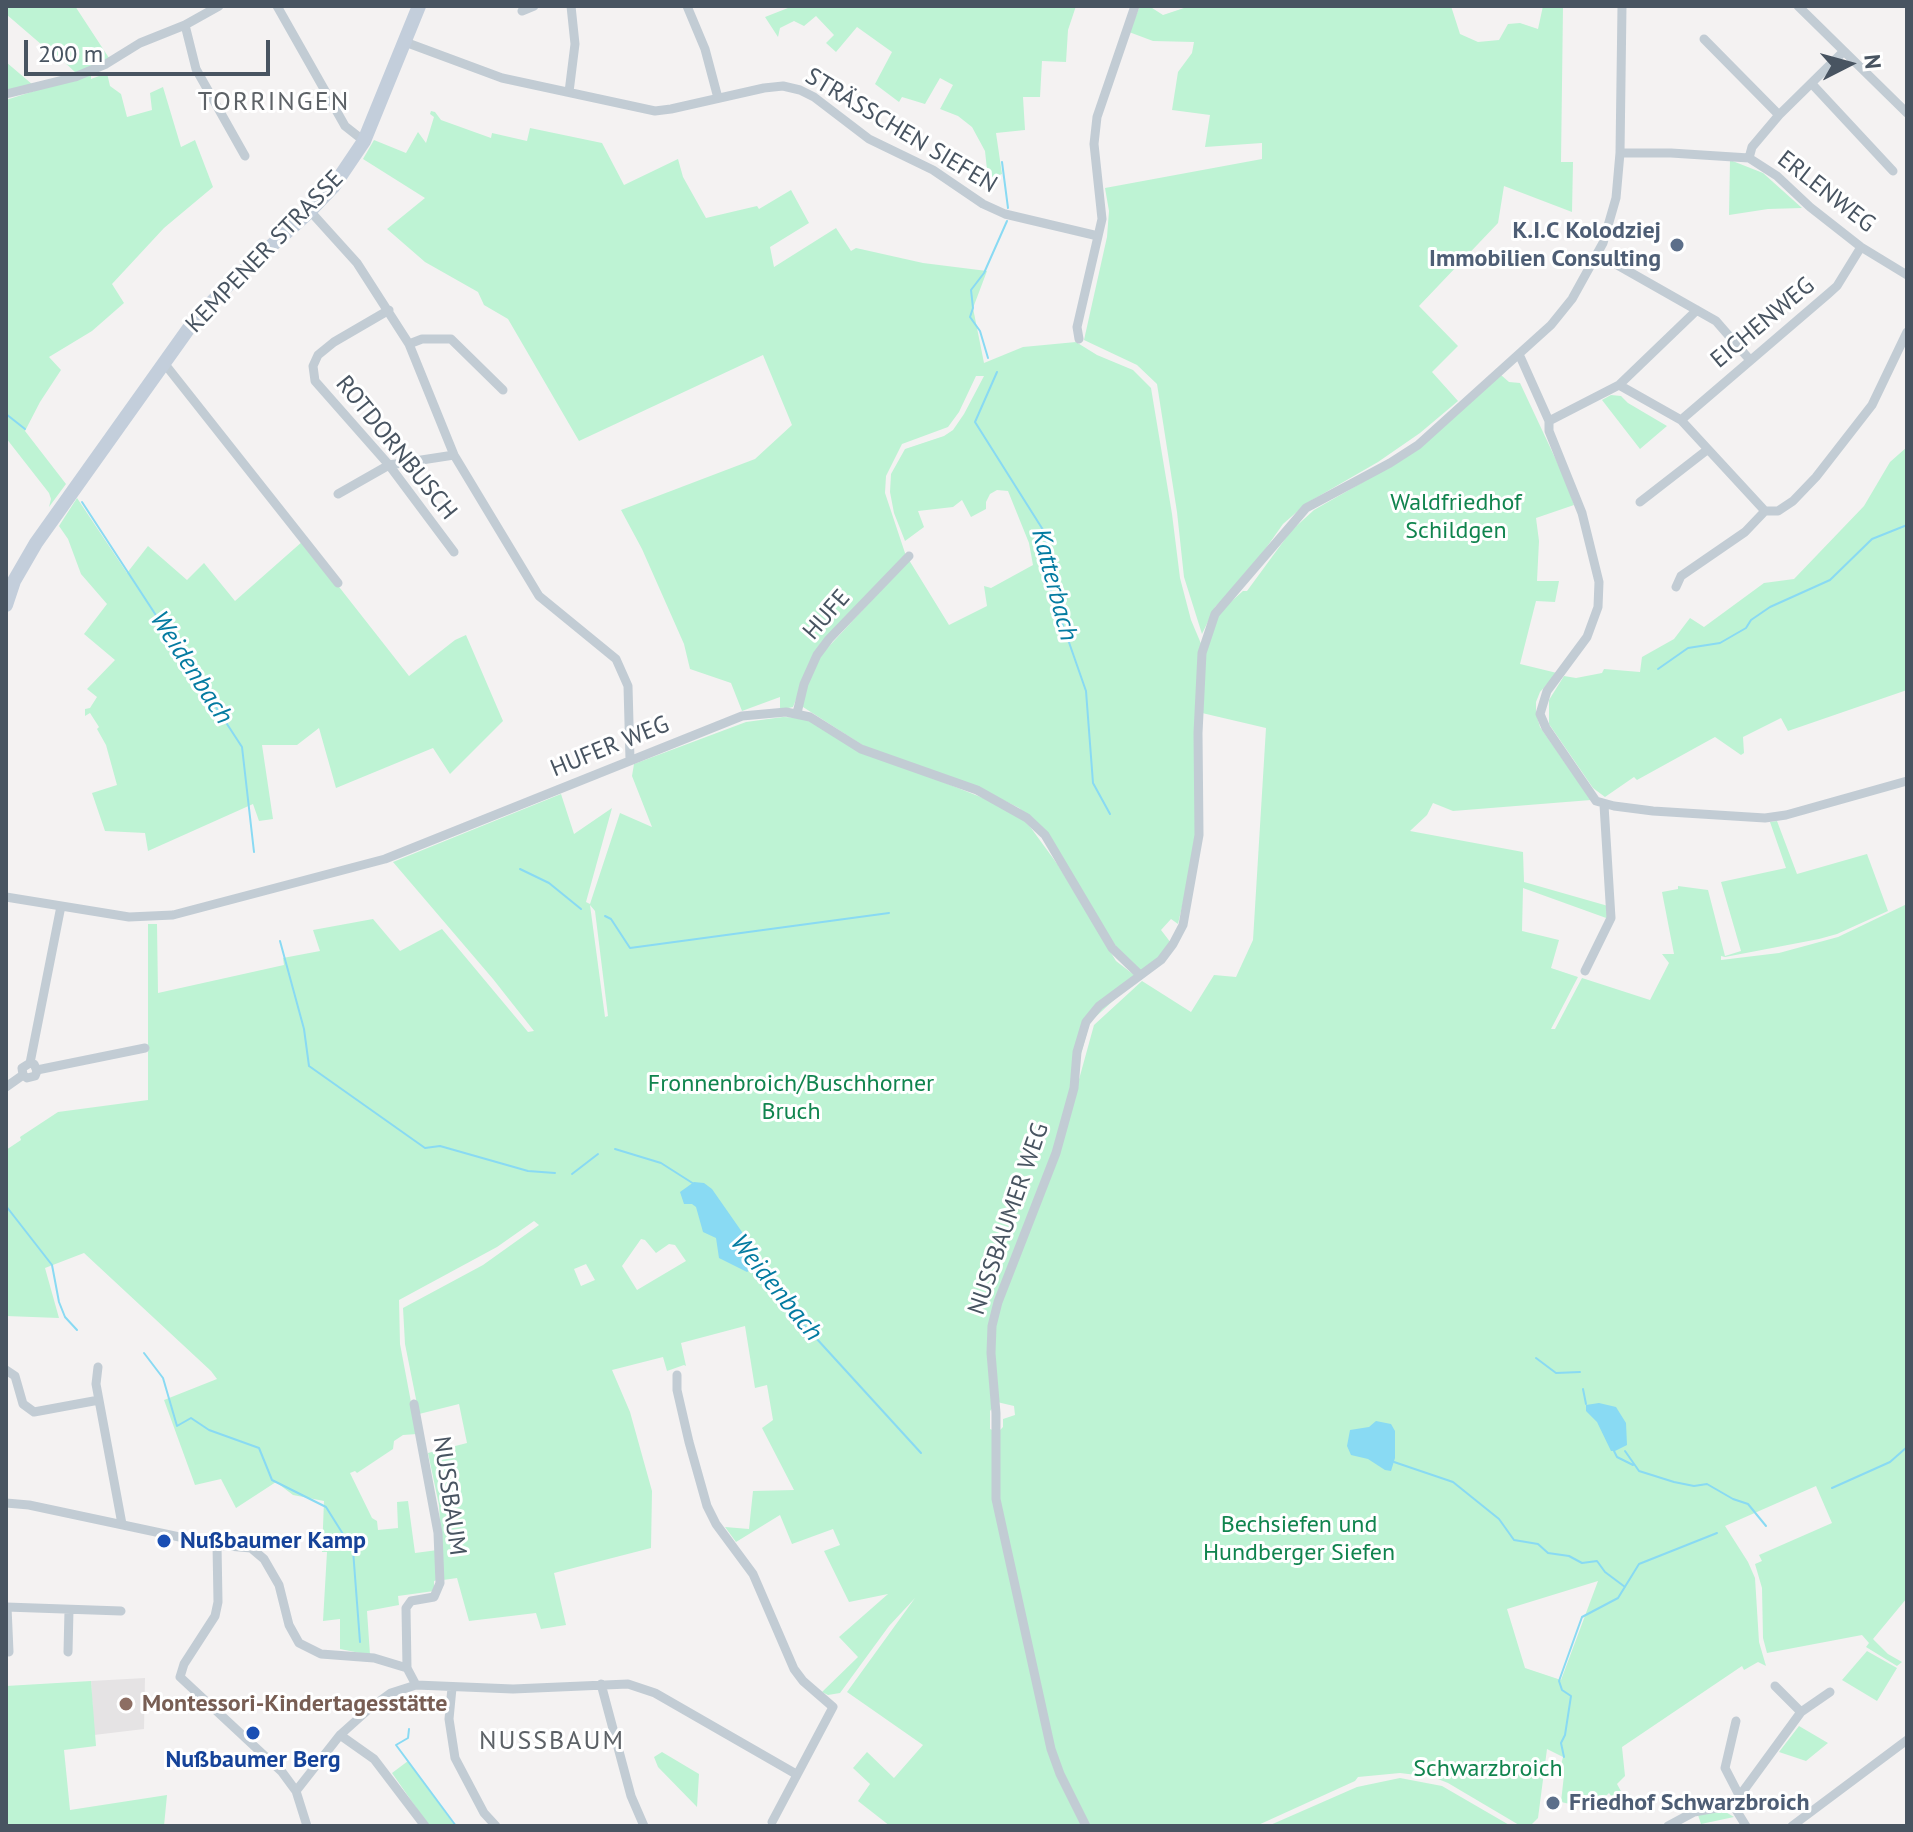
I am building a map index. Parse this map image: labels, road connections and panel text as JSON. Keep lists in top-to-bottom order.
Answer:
{
  "streets": {
    "main road": ["KEMPENER STRASSE"],
    "street": [
      "STRÄSSCHEN SIEFEN",
      "ERLENWEG",
      "EICHENWEG",
      "ROTDORNBUSCH",
      "HUFE",
      "HUFER WEG",
      "NUSSBAUMER WEG",
      "NUSSBAUM"
    ]
  },
  "crossings": [
    ["STRÄSSCHEN SIEFEN", "KEMPENER STRASSE"],
    ["ERLENWEG", "EICHENWEG"],
    ["ERLENWEG", "NUSSBAUMER WEG"],
    ["HUFE", "HUFER WEG"],
    ["HUFER WEG", "NUSSBAUMER WEG"]
  ],
  "districts": ["TORRINGEN", "NUSSBAUM"],
  "water": ["Katterbach", "Weidenbach"],
  "parks": [
    "Waldfriedhof Schildgen",
    "Fronnenbroich/Buschhorner Bruch",
    "Bechsiefen und Hundberger Siefen",
    "Schwarzbroich"
  ],
  "places": [
    "K.I.C Kolodziej Immobilien Consulting",
    "Nußbaumer Kamp",
    "Montessori-Kindertagesstätte",
    "Nußbaumer Berg",
    "Friedhof Schwarzbroich"
  ],
  "scale_bar": "200 m",
  "north": "right"
}
